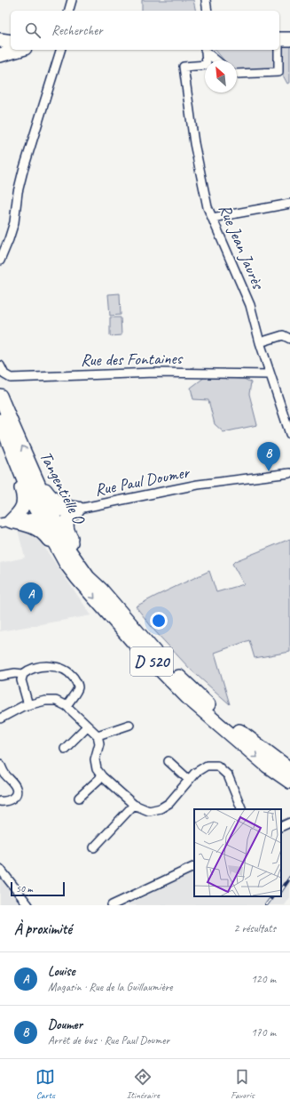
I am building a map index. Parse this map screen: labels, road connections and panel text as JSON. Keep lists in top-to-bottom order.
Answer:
{
  "streets": {
    "main road": ["Tangentielle O", "D 520"],
    "street": ["Rue Jean Jaurès", "Rue des Fontaines", "Rue Paul Doumer"]
  },
  "crossings": [
    ["Rue Jean Jaurès", "Rue des Fontaines"],
    ["Rue Paul Doumer", "Tangentielle O"],
    ["Rue Paul Doumer", "D 520"],
    ["Tangentielle O", "D 520"]
  ],
  "scale_bar": "50 m",
  "north": "top left",
  "page": {
    "search": "Rechercher",
    "pins": ["B", "A"],
    "scale": "50 m",
    "heading": ["À proximité", "2 résultats"],
    "list": [
      {
        "mark": "A",
        "name": "Louise",
        "note": "Magasin · Rue de la Guillaumière",
        "value": "120 m"
      },
      {
        "mark": "B",
        "name": "Doumer",
        "note": "Arrêt de bus · Rue Paul Doumer",
        "value": "170 m"
      }
    ],
    "nav": ["Carte", "Itinéraire", "Favoris"]
  }
}
